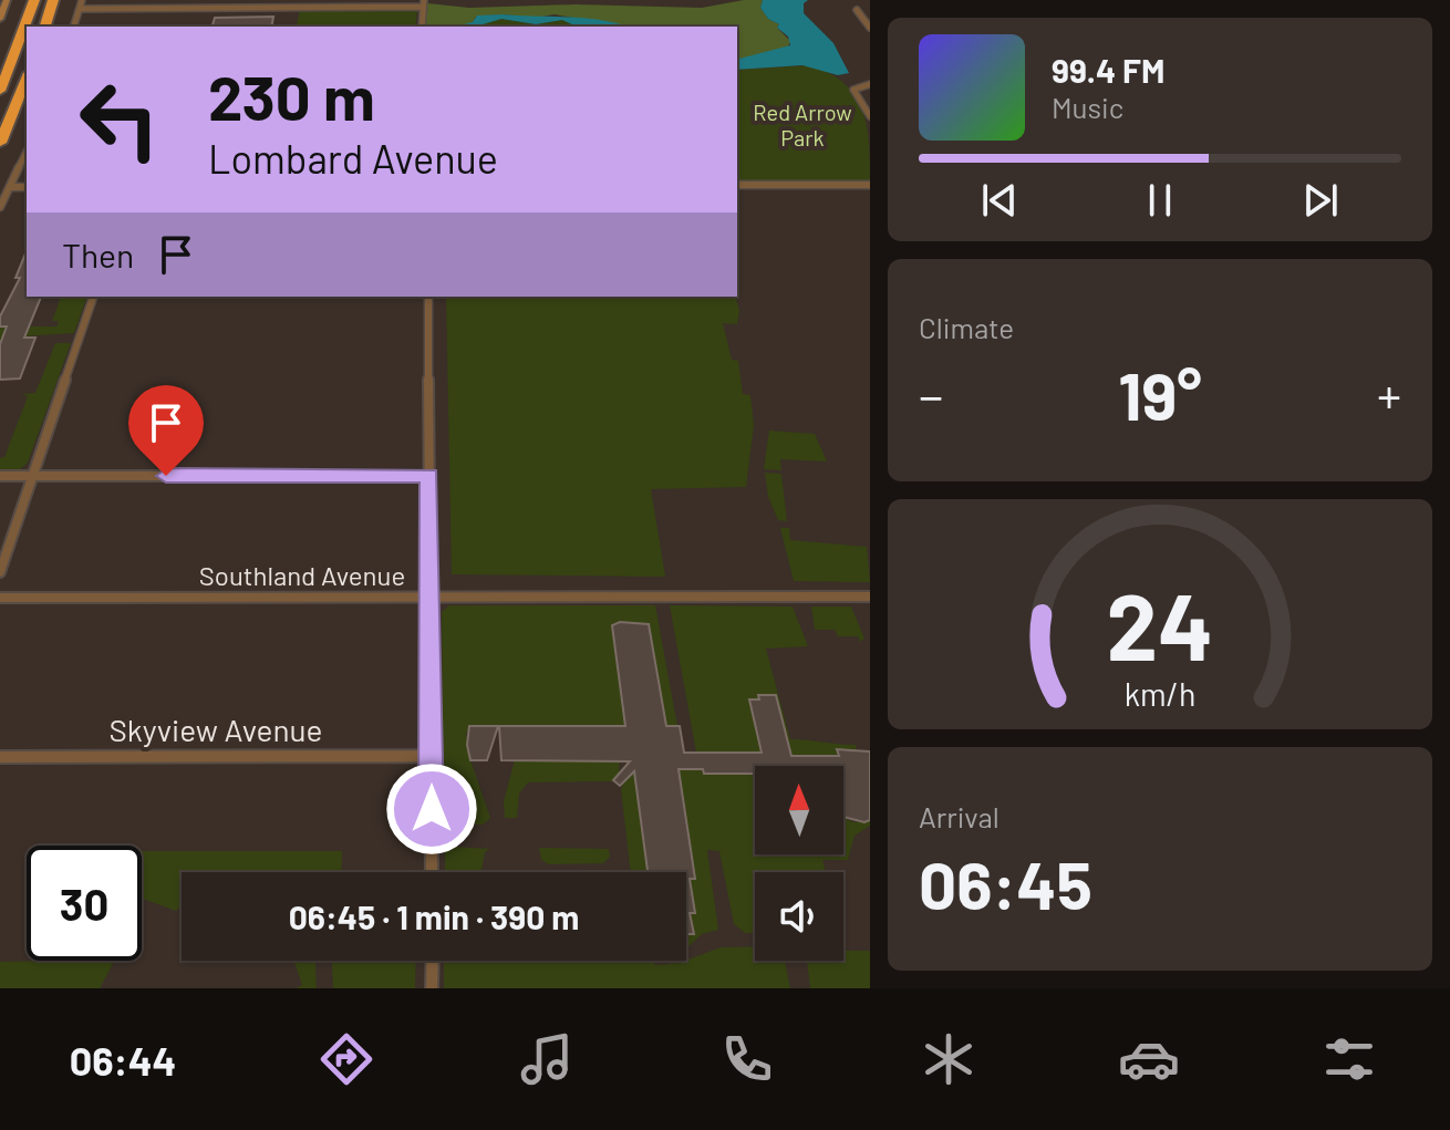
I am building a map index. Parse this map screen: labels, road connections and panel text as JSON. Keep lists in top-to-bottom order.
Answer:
{
  "streets": {
    "street": ["Southland Avenue", "Skyview Avenue"]
  },
  "parks": ["Red Arrow Park"],
  "north": "top",
  "page": {
    "turn": ["230 m", "Lombard Avenue"],
    "song": ["99.4 FM", "Music"],
    "then": "Then",
    "tile": [
      "Climate",
      ["Arrival", "06:45"]
    ],
    "heat": ["−", "19°", "+"],
    "limit": "30",
    "trip": "06:45 · 1 min · 390 m",
    "tabs": "06:44",
    "gauge": ["24", "km/h"]
  }
}
